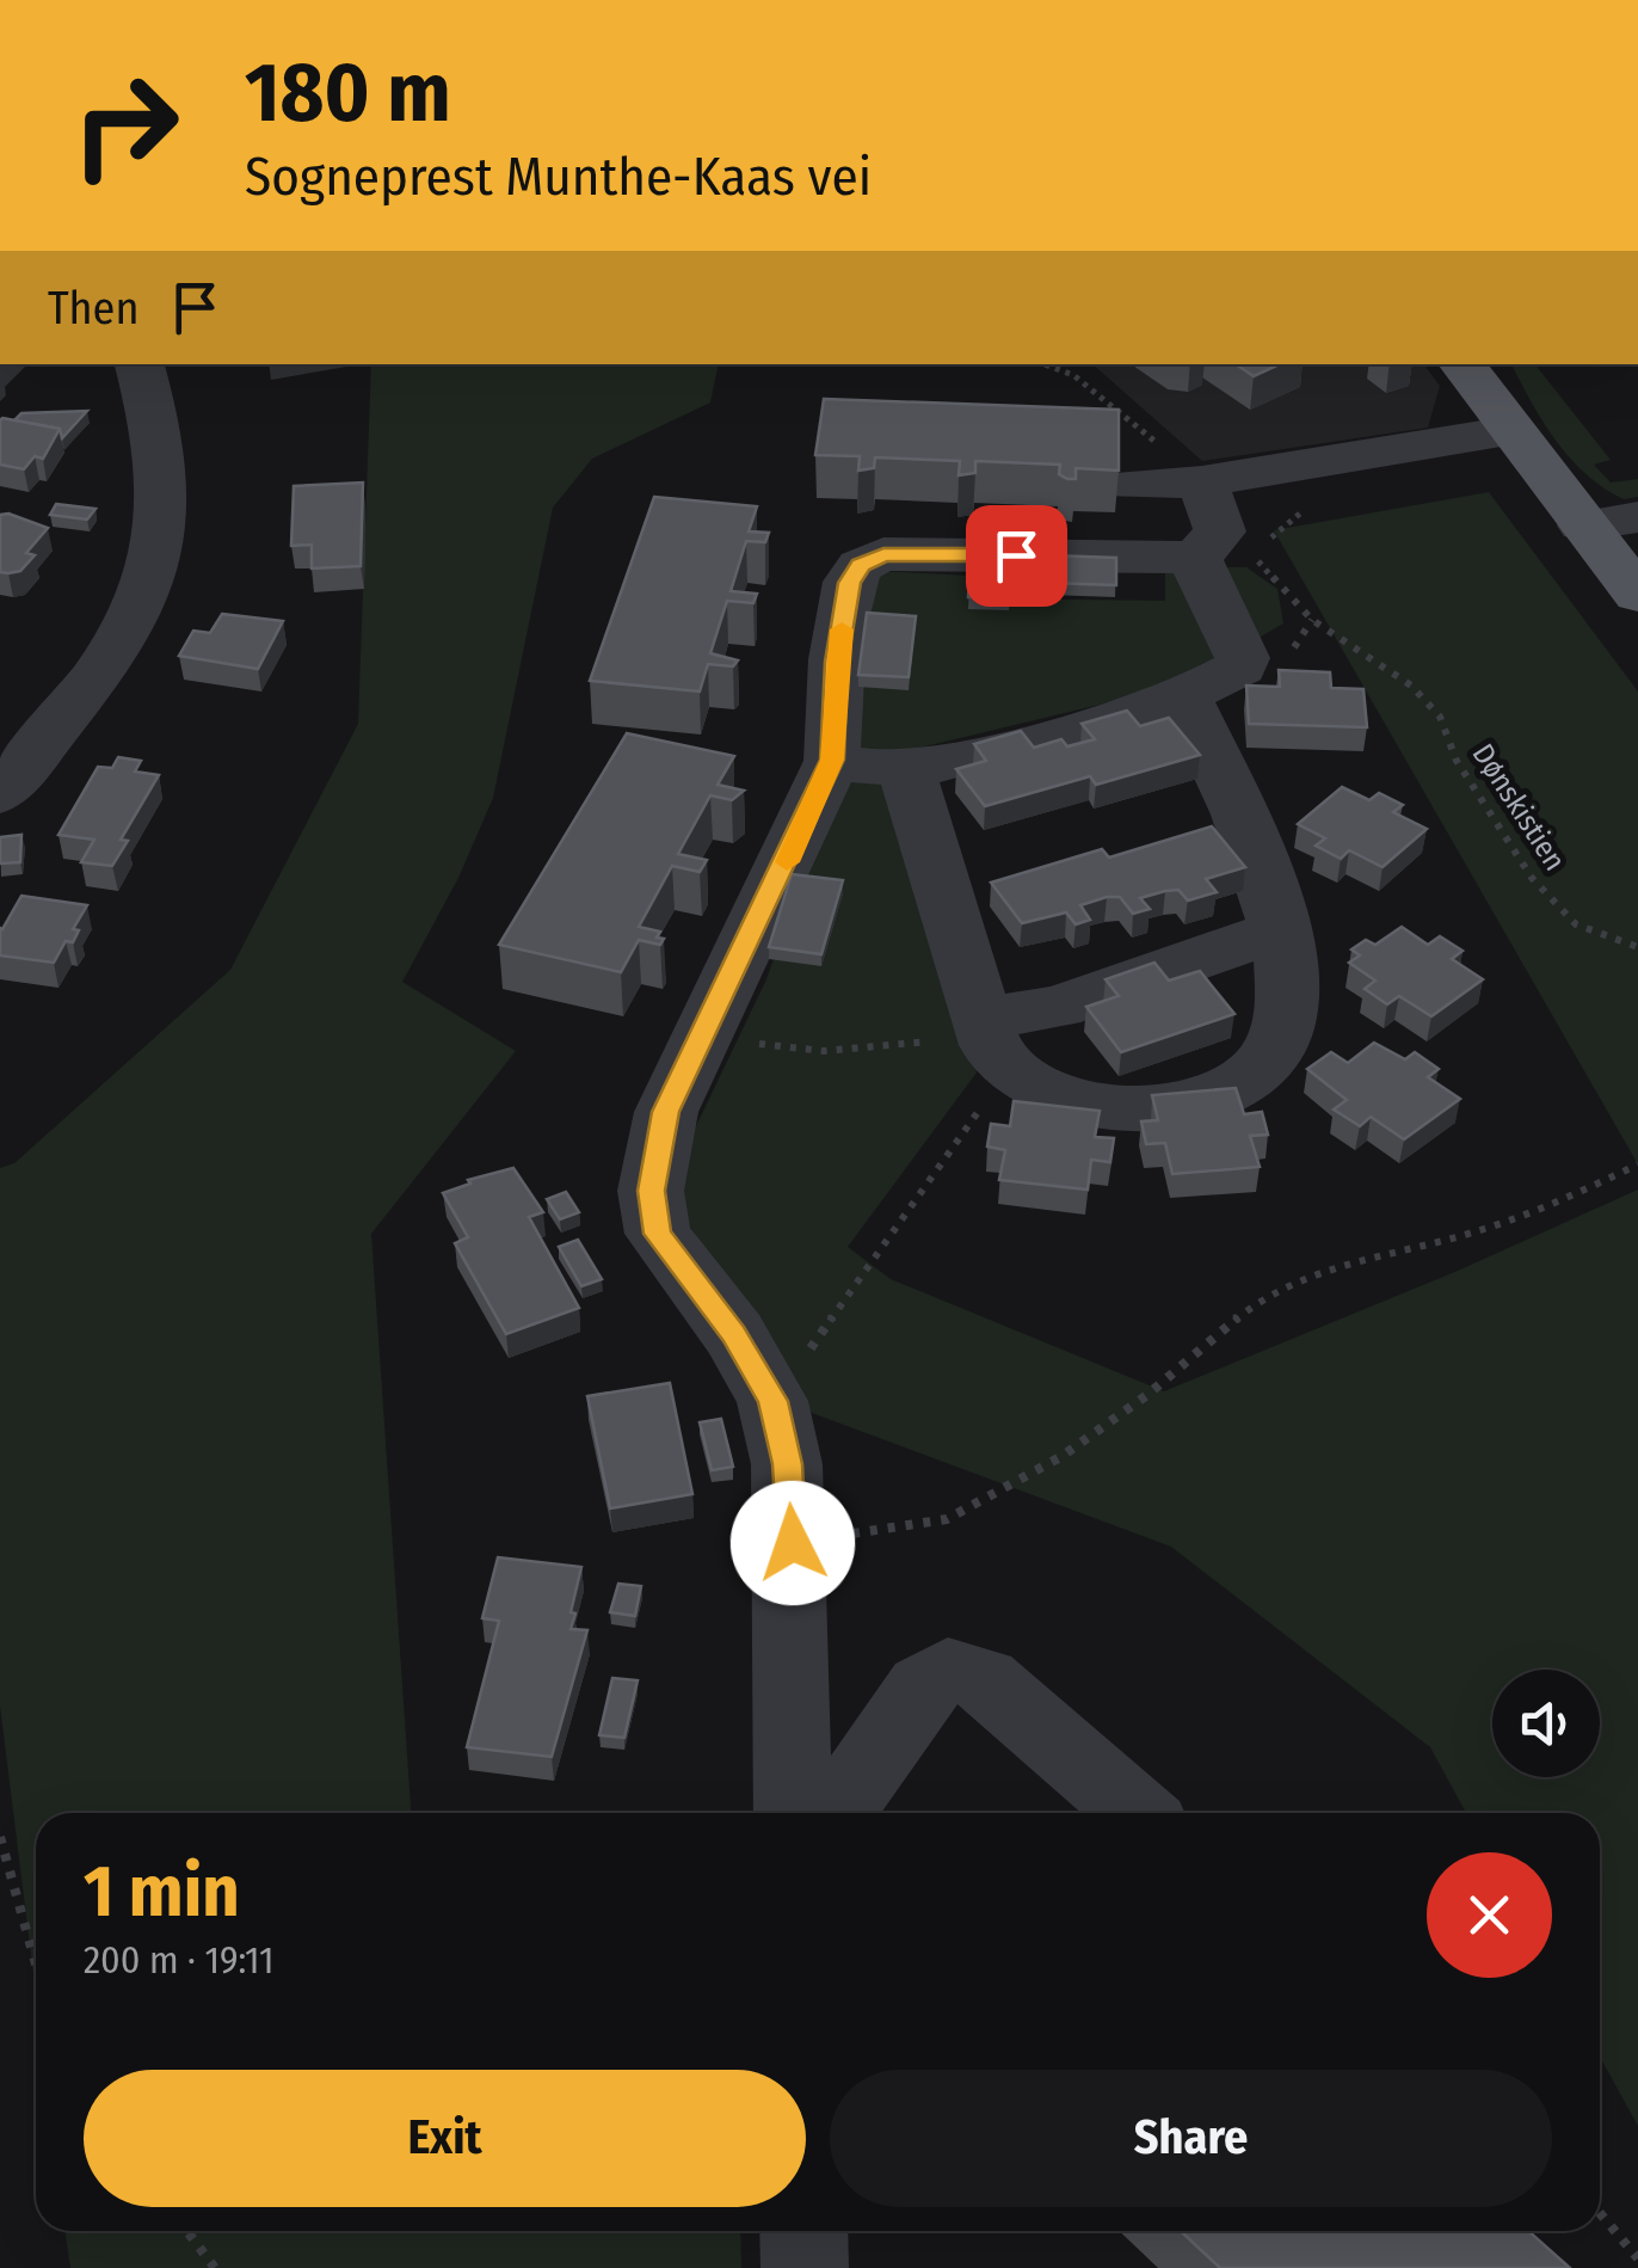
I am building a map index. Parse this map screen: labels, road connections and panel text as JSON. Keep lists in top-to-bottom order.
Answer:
{
  "streets": {
    "path": ["Dønskistien"]
  },
  "page": {
    "turn": ["180 m", "Sogneprest Munthe-Kaas vei"],
    "then": "Then",
    "heading": ["1 min", "200 m · 19:11"],
    "buttons": ["Exit", "Share"]
  }
}
